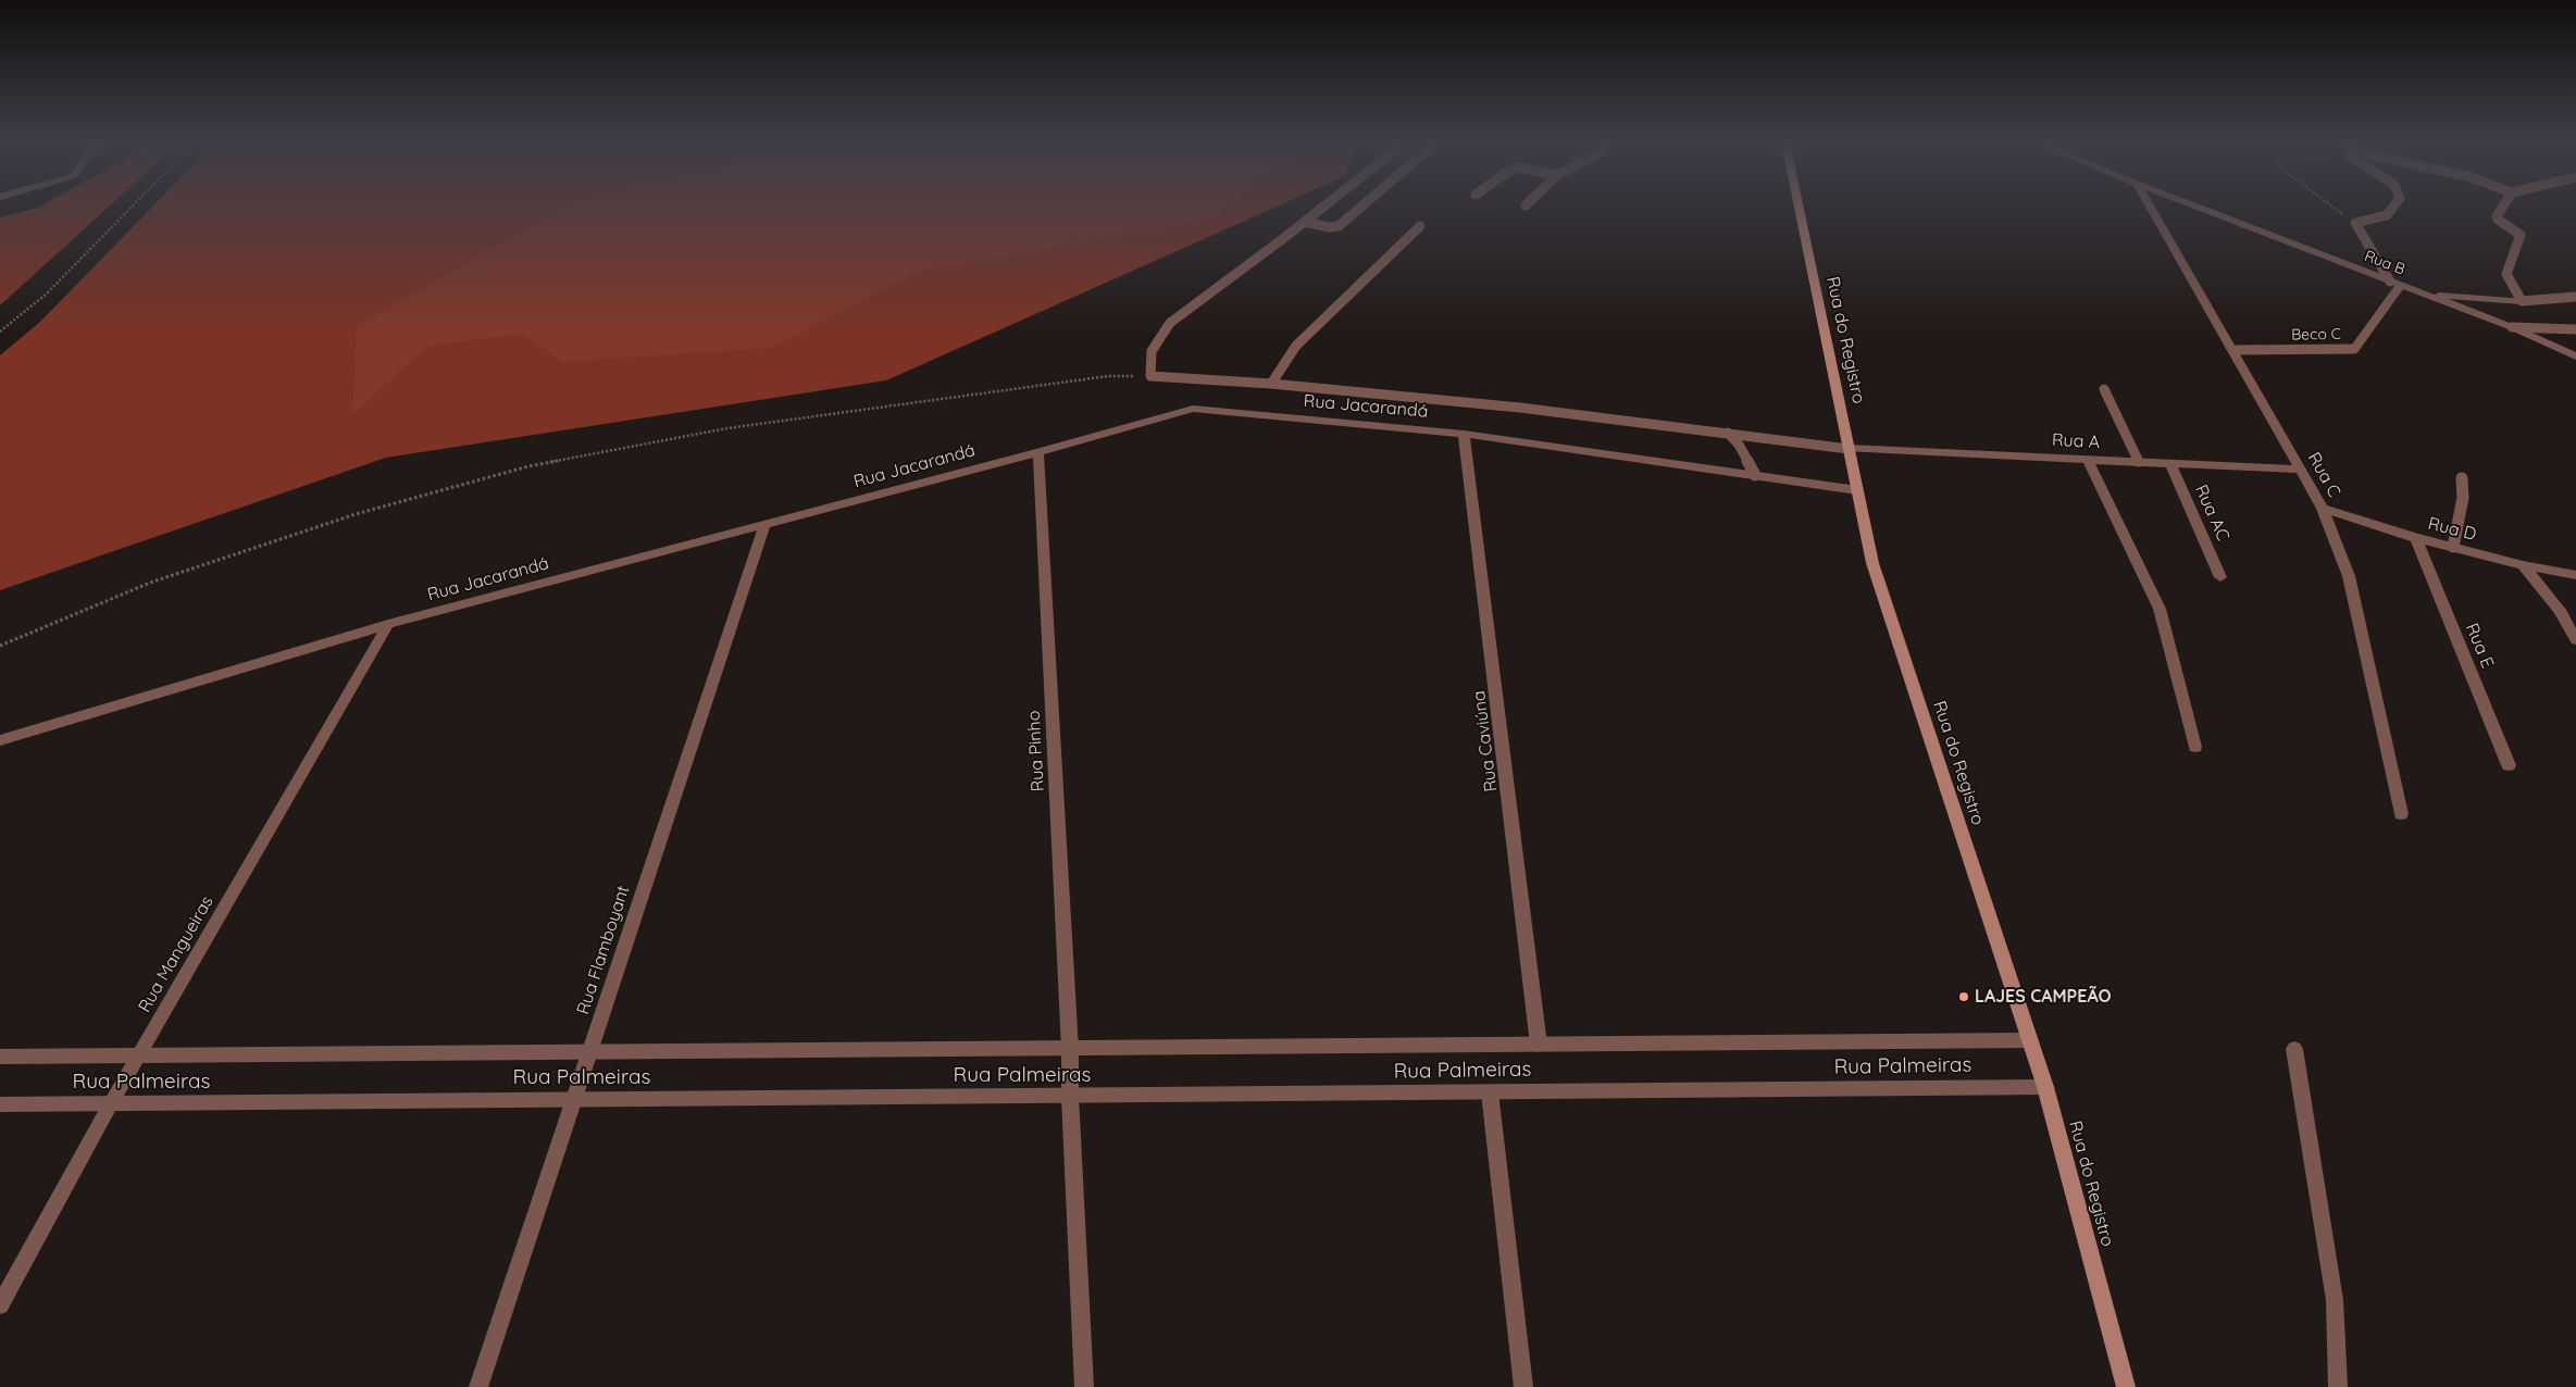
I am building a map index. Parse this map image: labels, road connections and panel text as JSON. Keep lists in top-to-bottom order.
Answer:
{
  "streets": {
    "main road": ["Rua do Registro"],
    "street": [
      "Rua B",
      "Beco C",
      "Rua Jacarandá",
      "Rua A",
      "Rua C",
      "Rua AC",
      "Rua D",
      "Rua E",
      "Rua Caviúna",
      "Rua Pinho",
      "Rua Flamboyant",
      "Rua Mangueiras",
      "Rua Palmeiras"
    ]
  },
  "crossings": [
    ["Rua B", "Beco C"],
    ["Beco C", "Rua C"],
    ["Rua do Registro", "Rua Jacarandá"],
    ["Rua do Registro", "Rua A"],
    ["Rua do Registro", "Rua Palmeiras"],
    ["Rua Jacarandá", "Rua Caviúna"],
    ["Rua Jacarandá", "Rua Pinho"],
    ["Rua Jacarandá", "Rua Flamboyant"],
    ["Rua Jacarandá", "Rua Mangueiras"],
    ["Rua A", "Rua C"],
    ["Rua A", "Rua AC"],
    ["Rua C", "Rua D"],
    ["Rua D", "Rua E"],
    ["Rua Caviúna", "Rua Palmeiras"],
    ["Rua Pinho", "Rua Palmeiras"],
    ["Rua Flamboyant", "Rua Palmeiras"],
    ["Rua Mangueiras", "Rua Palmeiras"]
  ],
  "places": ["LAJES CAMPEÃO"]
}
